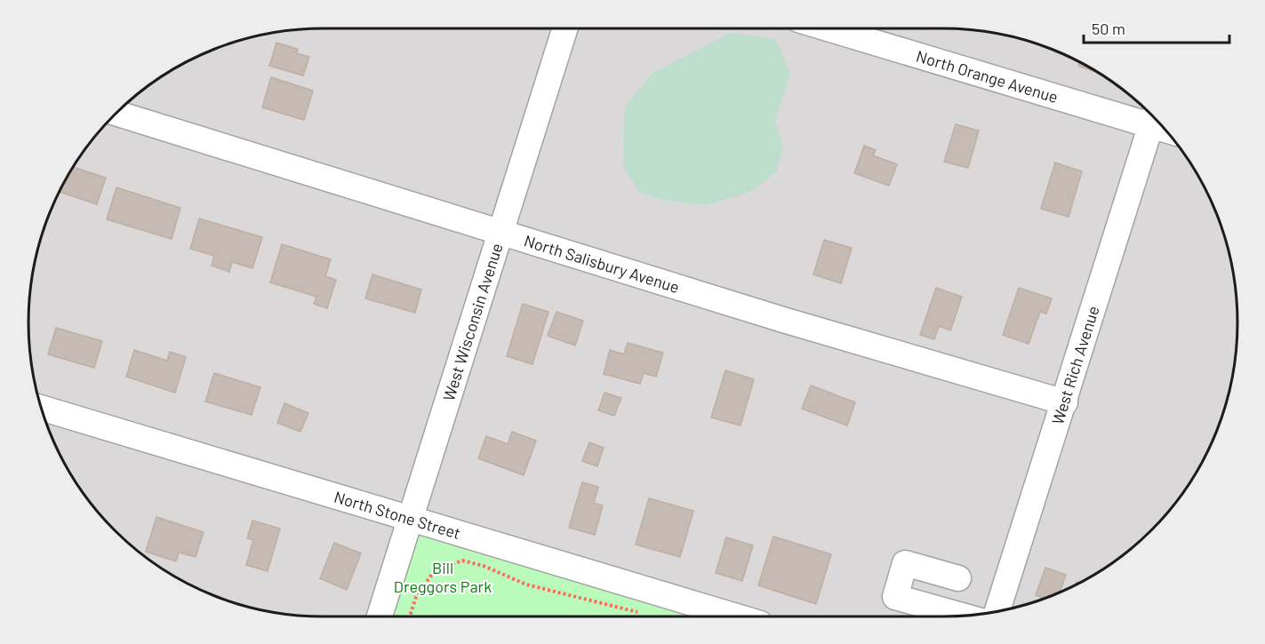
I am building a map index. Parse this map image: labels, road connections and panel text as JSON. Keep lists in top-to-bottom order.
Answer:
{
  "streets": {
    "street": [
      "North Orange Avenue",
      "North Salisbury Avenue",
      "West Wisconsin Avenue",
      "West Rich Avenue",
      "North Stone Street"
    ]
  },
  "crossings": [
    ["North Orange Avenue", "West Rich Avenue"],
    ["North Salisbury Avenue", "West Wisconsin Avenue"],
    ["North Salisbury Avenue", "West Rich Avenue"],
    ["West Wisconsin Avenue", "North Stone Street"]
  ],
  "parks": ["Bill Dreggors Park"],
  "scale_bar": "50 m"
}
